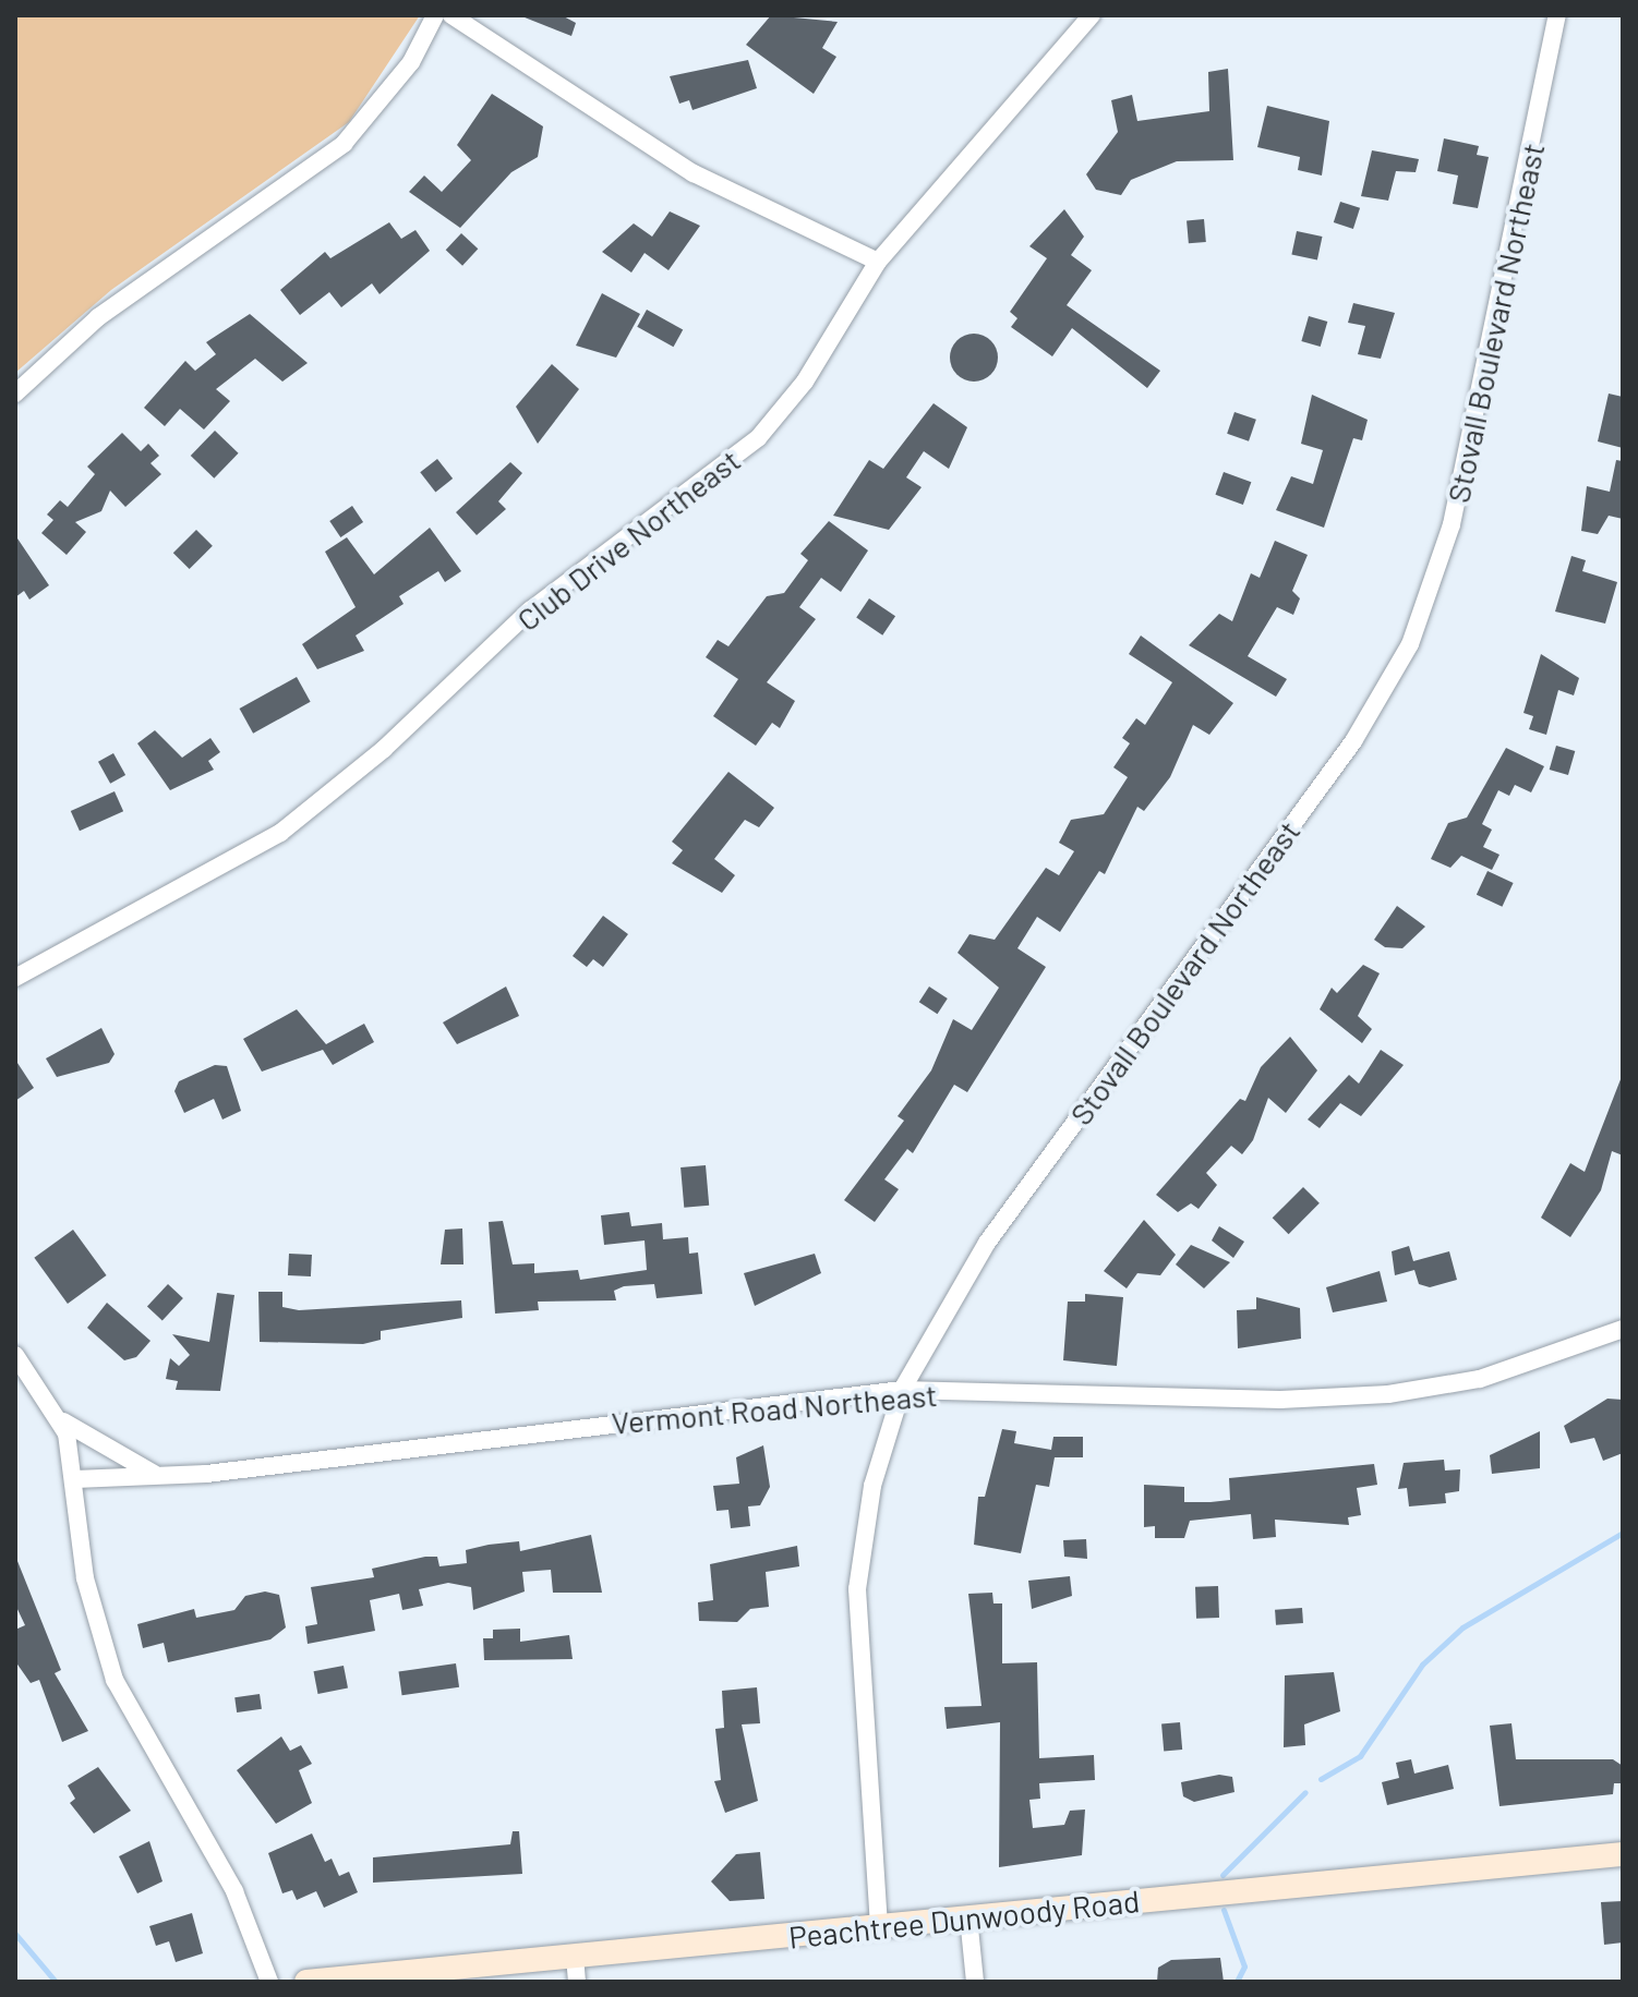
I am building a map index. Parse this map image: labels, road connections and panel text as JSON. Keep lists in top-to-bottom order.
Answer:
{
  "streets": {
    "main road": ["Peachtree Dunwoody Road"],
    "street": ["Stovall Boulevard Northeast", "Club Drive Northeast", "Vermont Road Northeast"]
  },
  "crossings": [
    ["Stovall Boulevard Northeast", "Vermont Road Northeast"],
    ["Stovall Boulevard Northeast", "Peachtree Dunwoody Road"]
  ]
}
